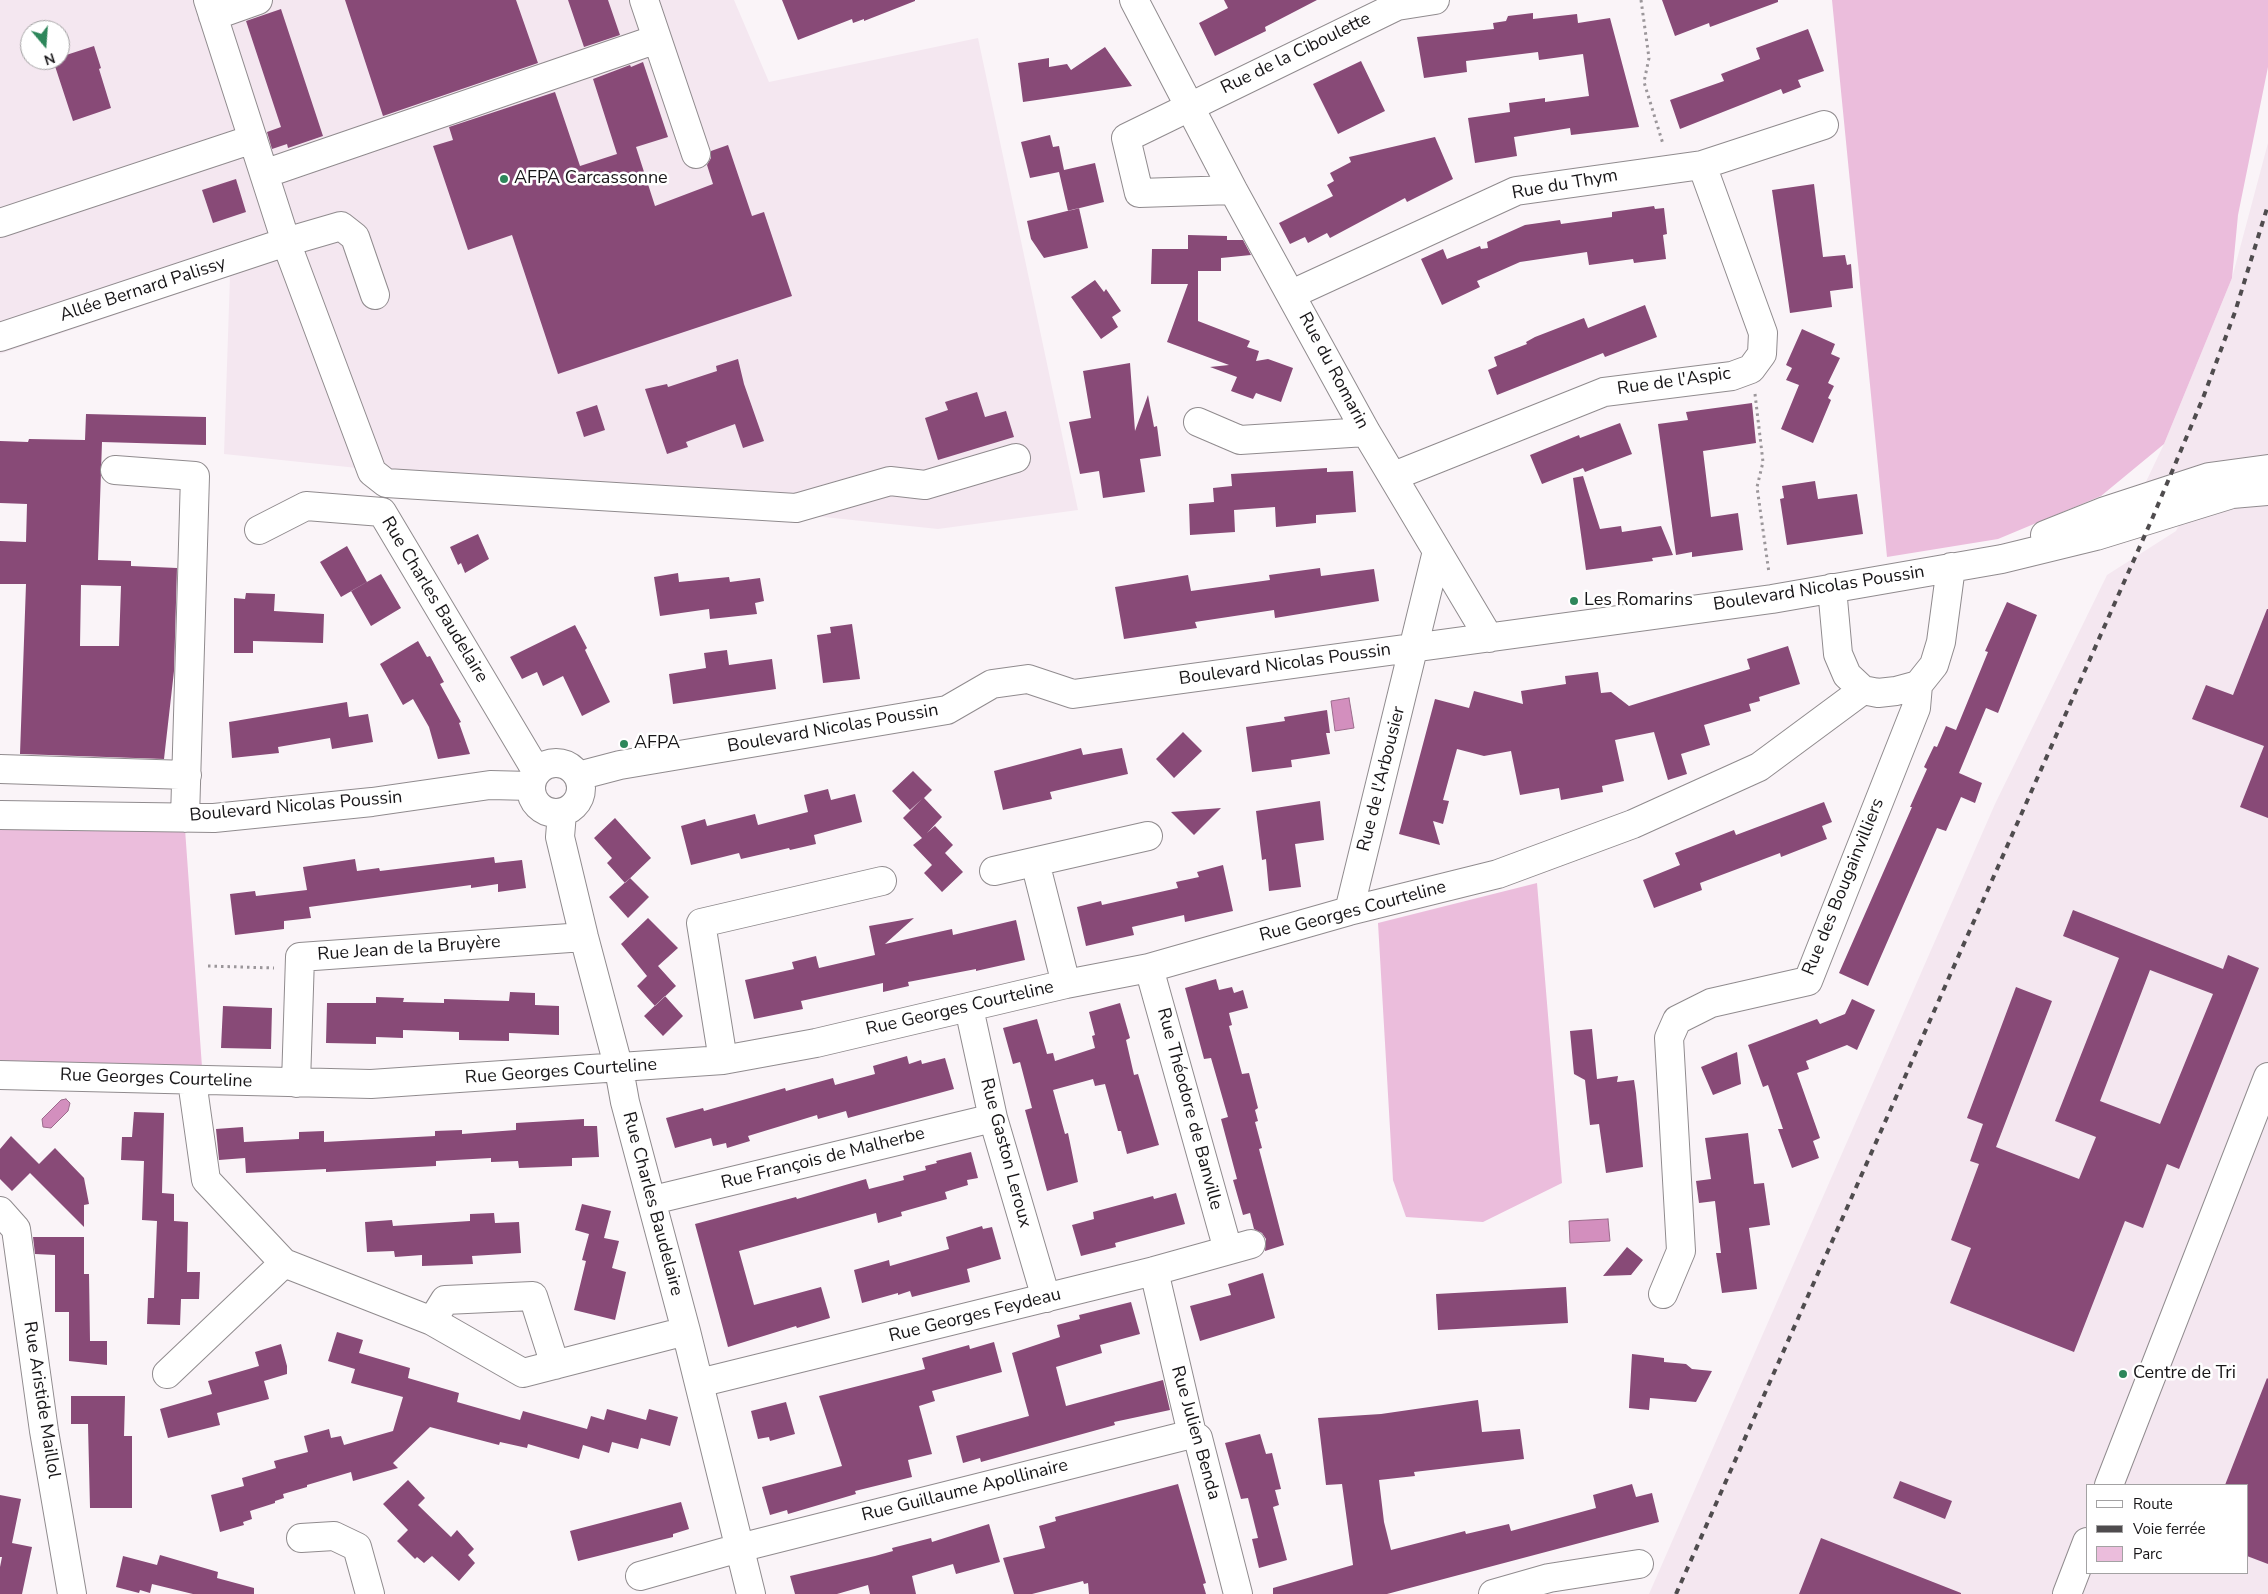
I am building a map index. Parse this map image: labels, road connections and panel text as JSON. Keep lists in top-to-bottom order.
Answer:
{
  "streets": {
    "street": [
      "Rue de la Ciboulette",
      "Rue du Thym",
      "Allée Bernard Palissy",
      "Rue du Romarin",
      "Rue de l'Aspic",
      "Boulevard Nicolas Poussin",
      "Rue Charles Baudelaire",
      "Rue de l'Arbousier",
      "Rue des Bougainvilliers",
      "Rue Georges Courteline",
      "Rue Jean de la Bruyère",
      "Rue Théodore de Banville",
      "Rue Gaston Leroux",
      "Rue François de Malherbe",
      "Rue Georges Feydeau",
      "Rue Aristide Maillol",
      "Rue Julien Benda",
      "Rue Guillaume Apollinaire"
    ]
  },
  "crossings": [
    ["Rue de la Ciboulette", "Rue du Romarin"],
    ["Rue du Thym", "Rue du Romarin"],
    ["Rue du Thym", "Rue de l'Aspic"],
    ["Rue du Romarin", "Rue de l'Aspic"],
    ["Rue du Romarin", "Boulevard Nicolas Poussin"],
    ["Boulevard Nicolas Poussin", "Rue Charles Baudelaire"],
    ["Boulevard Nicolas Poussin", "Rue de l'Arbousier"],
    ["Rue Charles Baudelaire", "Rue Georges Courteline"],
    ["Rue Charles Baudelaire", "Rue Jean de la Bruyère"],
    ["Rue Charles Baudelaire", "Rue François de Malherbe"],
    ["Rue Charles Baudelaire", "Rue Georges Feydeau"],
    ["Rue Charles Baudelaire", "Rue Guillaume Apollinaire"],
    ["Rue de l'Arbousier", "Rue Georges Courteline"],
    ["Rue Georges Courteline", "Rue Jean de la Bruyère"],
    ["Rue Georges Courteline", "Rue Théodore de Banville"],
    ["Rue Georges Courteline", "Rue Gaston Leroux"],
    ["Rue Théodore de Banville", "Rue Georges Feydeau"],
    ["Rue Gaston Leroux", "Rue François de Malherbe"],
    ["Rue Gaston Leroux", "Rue Georges Feydeau"],
    ["Rue Georges Feydeau", "Rue Julien Benda"],
    ["Rue Julien Benda", "Rue Guillaume Apollinaire"]
  ],
  "places": [
    "AFPA Carcassonne",
    "Les Romarins",
    "AFPA",
    "Centre de Tri"
  ],
  "legend": ["Route", "Voie ferrée", "Parc"],
  "north": "bottom"
}
